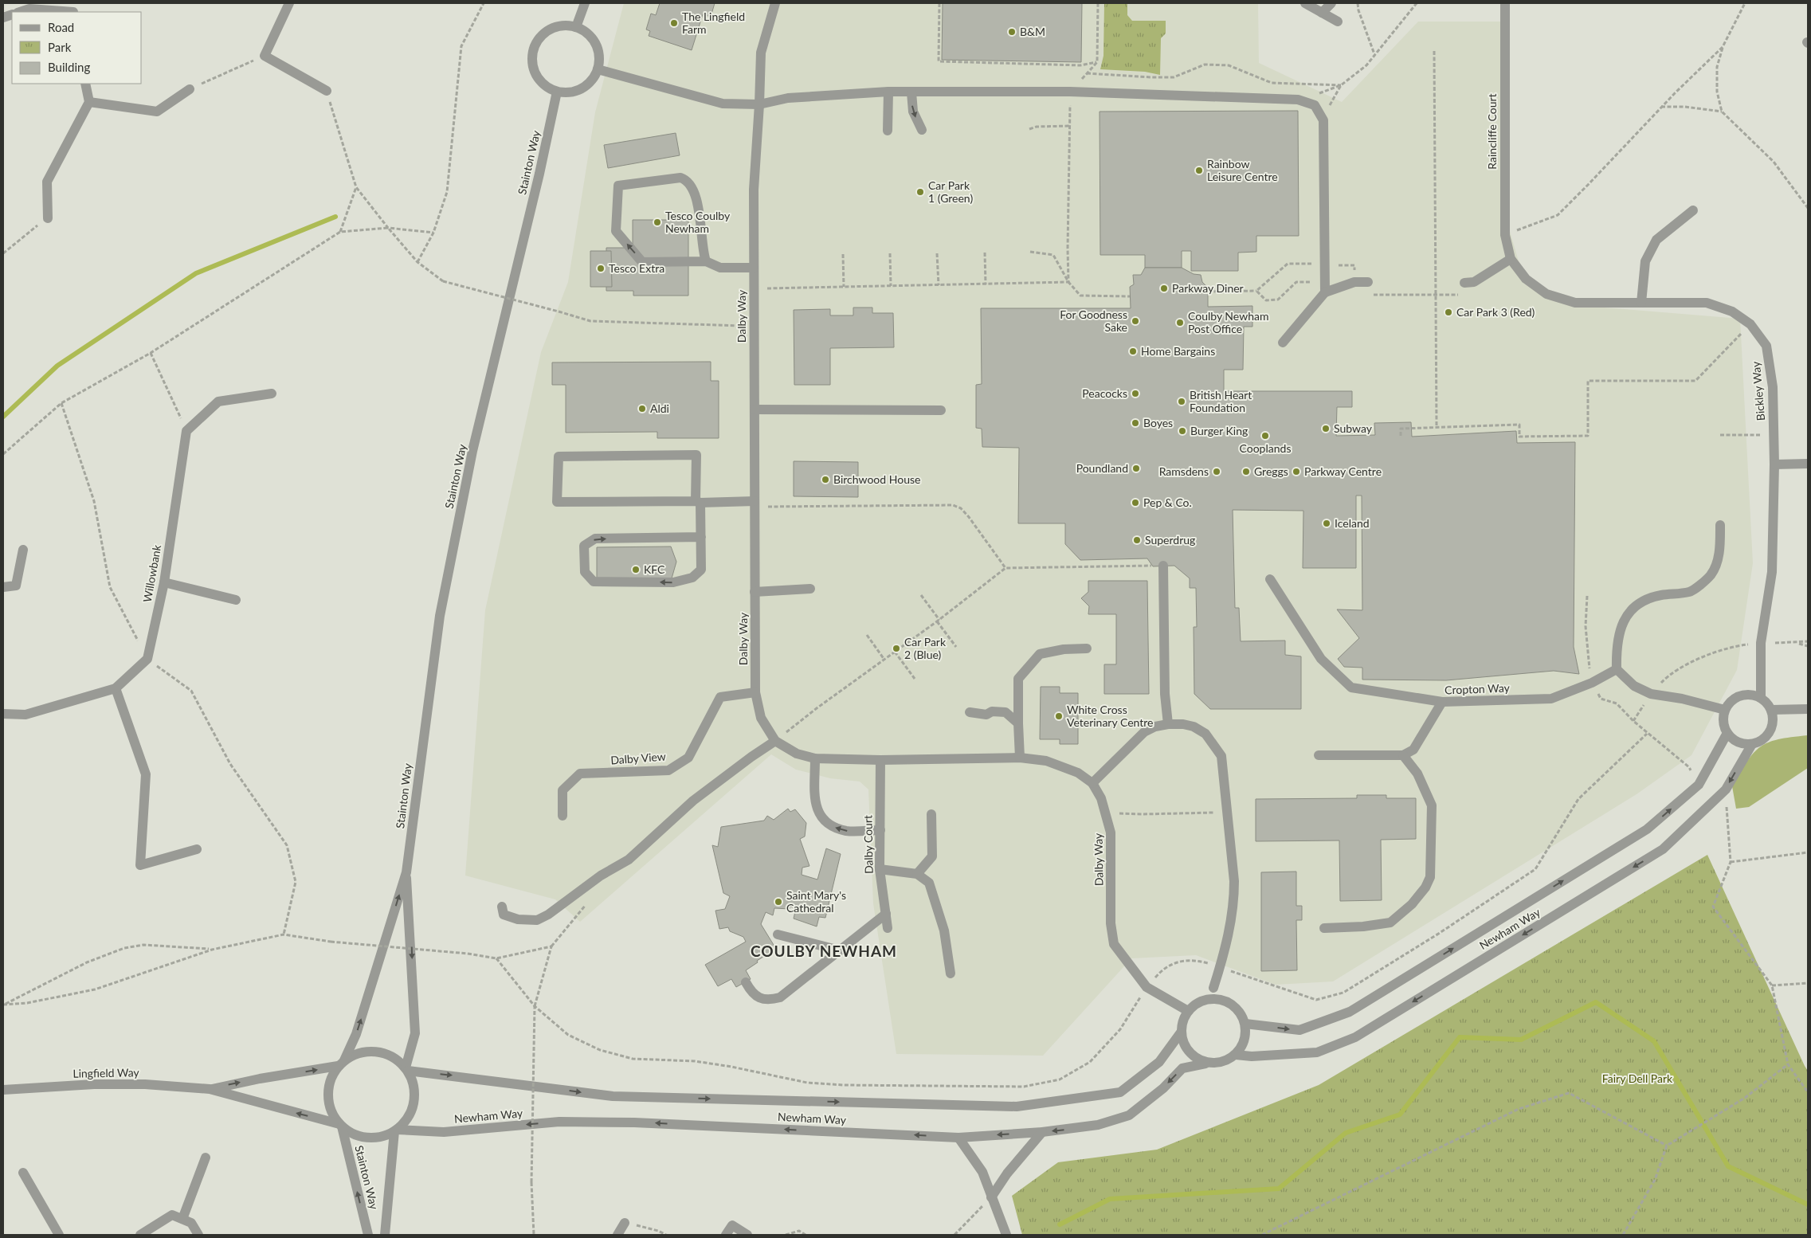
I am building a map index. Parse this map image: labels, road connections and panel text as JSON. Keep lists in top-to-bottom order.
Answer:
{
  "streets": {
    "street": [
      "Raincliffe Court",
      "Stainton Way",
      "Dalby Way",
      "Bickley Way",
      "Willowbank",
      "Cropton Way",
      "Dalby View",
      "Dalby Court",
      "Newham Way",
      "Lingfield Way"
    ]
  },
  "crossings": [
    ["Raincliffe Court", "Bickley Way"],
    ["Stainton Way", "Newham Way"],
    ["Stainton Way", "Lingfield Way"],
    ["Dalby Way", "Dalby View"],
    ["Dalby Way", "Dalby Court"],
    ["Dalby Way", "Newham Way"],
    ["Bickley Way", "Newham Way"],
    ["Newham Way", "Lingfield Way"]
  ],
  "districts": ["COULBY NEWHAM"],
  "parks": ["Fairy Dell Park"],
  "places": [
    "The Lingfield Farm",
    "B&M",
    "Rainbow Leisure Centre",
    "Car Park 1 (Green)",
    "Tesco Coulby Newham",
    "Tesco Extra",
    "Parkway Diner",
    "Car Park 3 (Red)",
    "For Goodness Sake",
    "Coulby Newham Post Office",
    "Home Bargains",
    "Peacocks",
    "British Heart Foundation",
    "Aldi",
    "Boyes",
    "Subway",
    "Burger King",
    "Cooplands",
    "Poundland",
    "Ramsdens",
    "Greggs",
    "Parkway Centre",
    "Birchwood House",
    "Pep & Co.",
    "Iceland",
    "Superdrug",
    "KFC",
    "Car Park 2 (Blue)",
    "White Cross Veterinary Centre",
    "Saint Mary's Cathedral"
  ],
  "legend": ["Road", "Park", "Building"]
}
